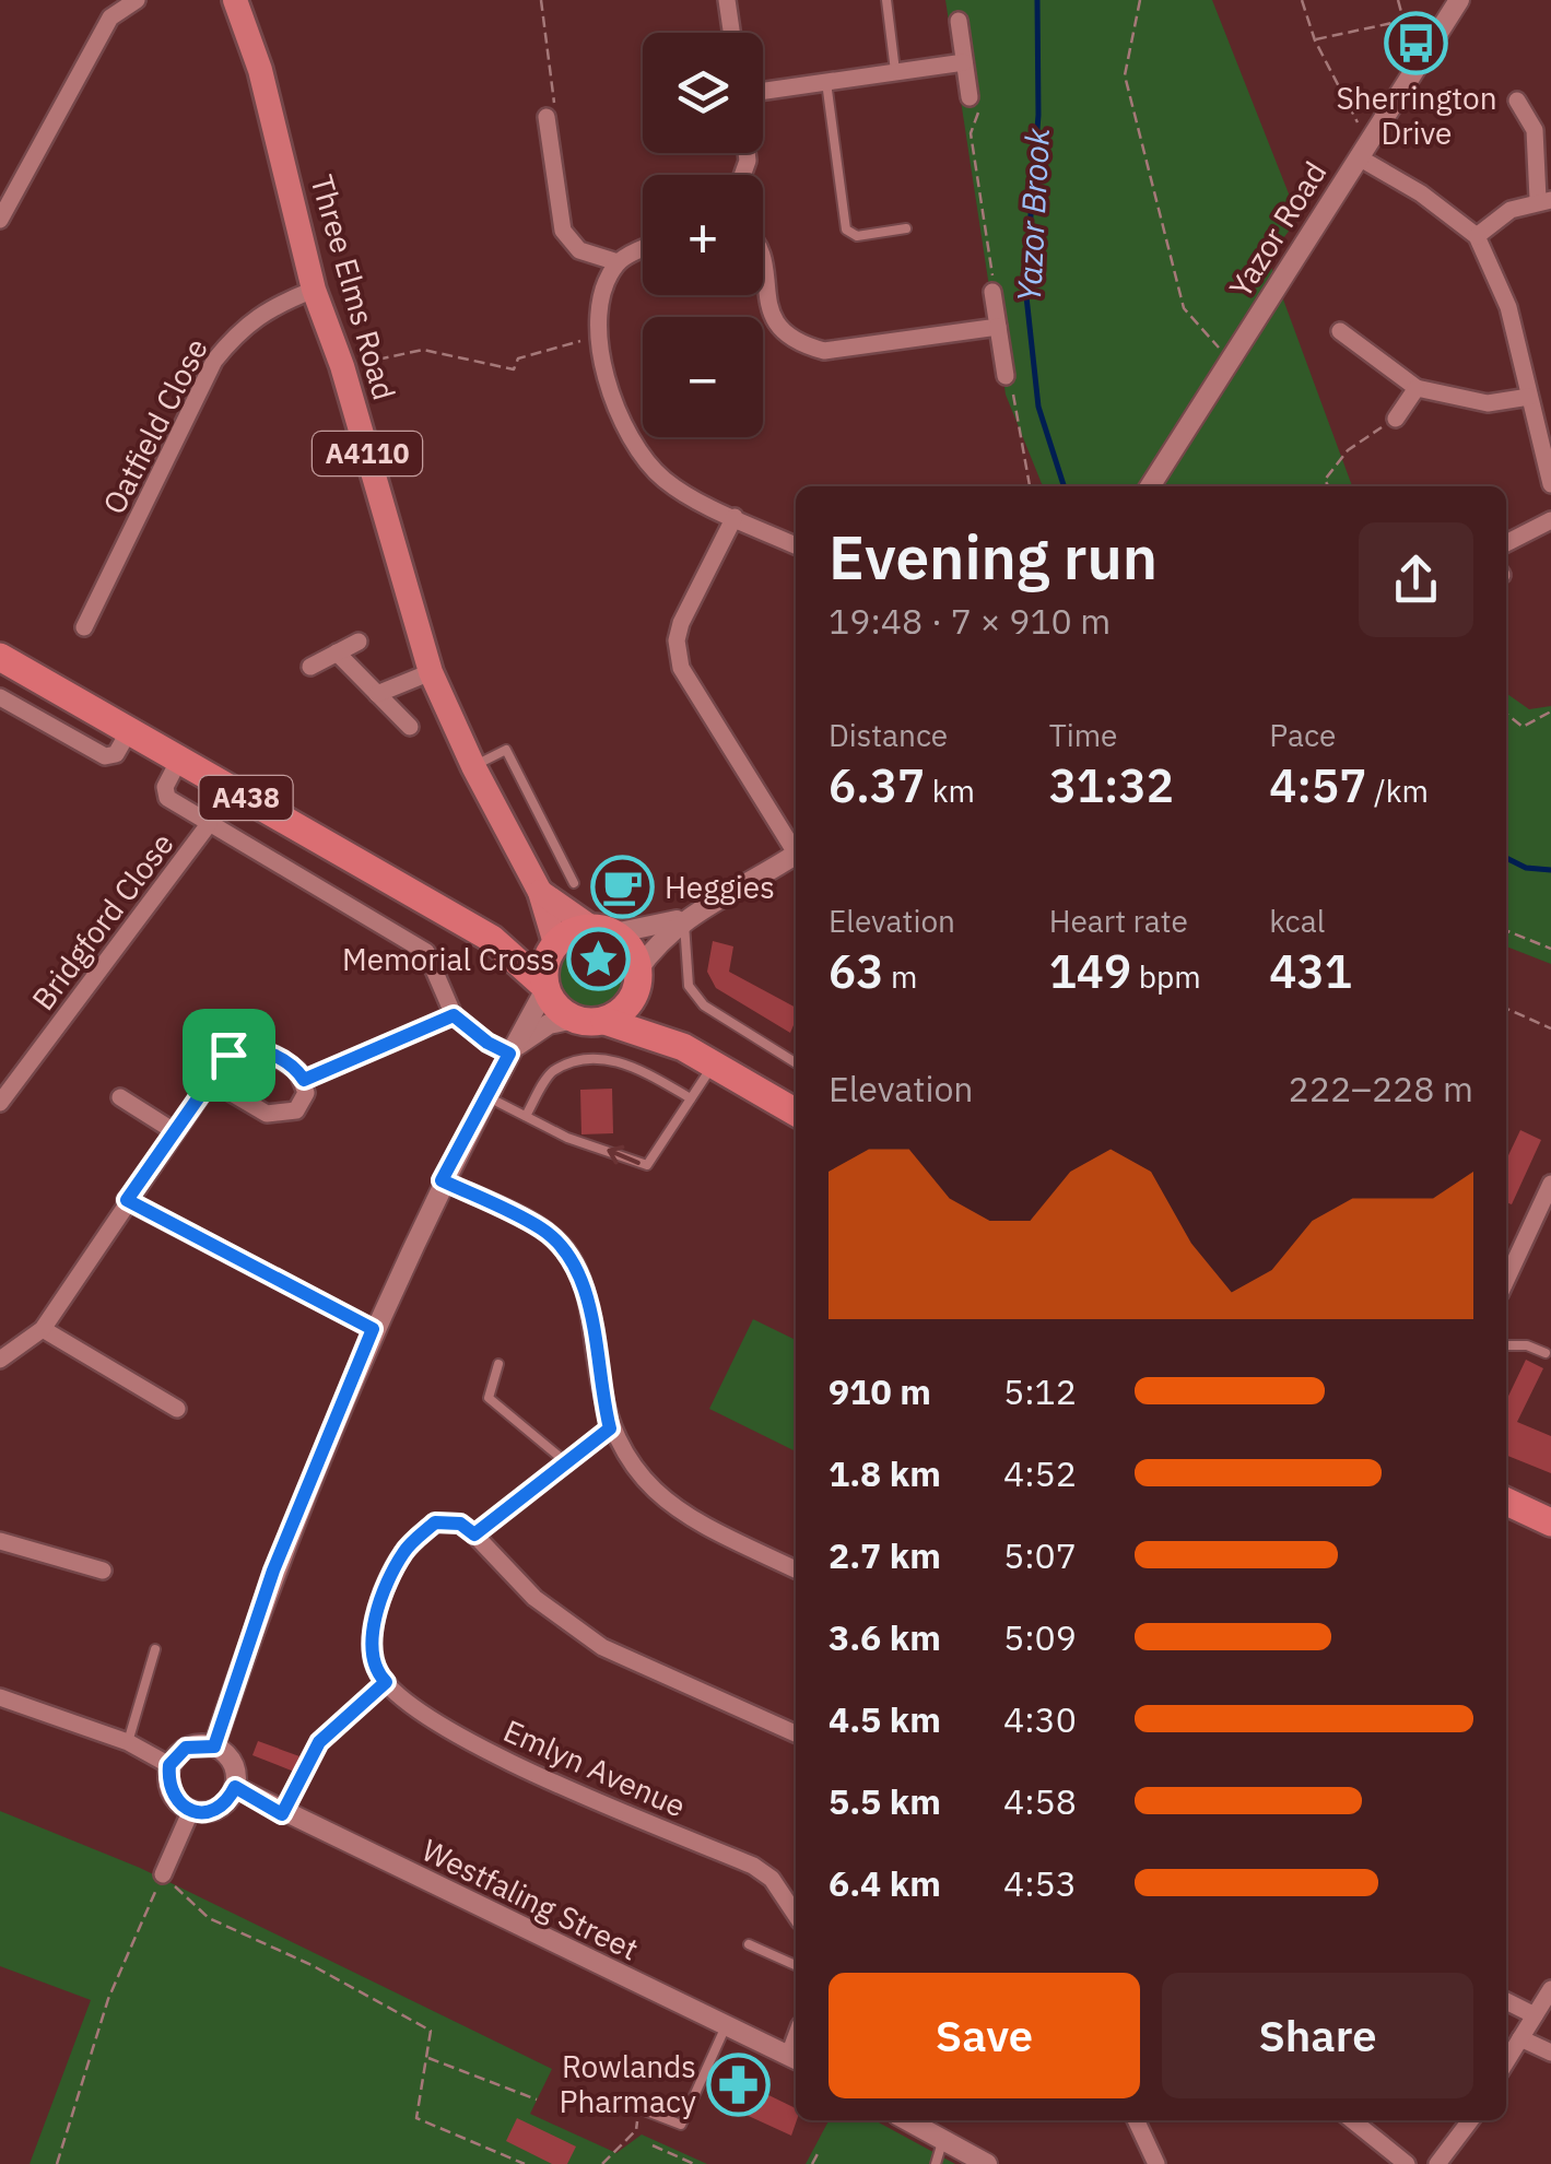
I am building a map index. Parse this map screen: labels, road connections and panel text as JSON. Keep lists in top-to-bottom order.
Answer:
{
  "streets": {
    "highway": ["A438"],
    "main road": ["Three Elms Road", "A4110"],
    "street": [
      "Yazor Road",
      "Oatfield Close",
      "Bridgford Close",
      "Emlyn Avenue",
      "Westfaling Street"
    ]
  },
  "crossings": [
    ["Three Elms Road", "Oatfield Close"],
    ["Three Elms Road", "A438"]
  ],
  "water": ["Yazor Brook"],
  "places": {
    "bus stop": ["Sherrington Drive"],
    "cafe": ["Heggies"],
    "place": ["Memorial Cross"],
    "pharmacy": ["Rowlands Pharmacy"]
  },
  "page": {
    "map_buttons": ["+", "−"],
    "heading": ["Evening run", "19:48 · 7 × 910 m"],
    "stats": [
      ["Distance", "6.37 km"],
      ["Time", "31:32"],
      ["Pace", "4:57 /km"],
      ["Elevation", "63 m"],
      ["Heart rate", "149 bpm"],
      ["kcal", "431"]
    ],
    "chart": ["Elevation", "222–228 m"],
    "list": [
      {
        "name": "910 m",
        "note": "5:12"
      },
      {
        "name": "1.8 km",
        "note": "4:52"
      },
      {
        "name": "2.7 km",
        "note": "5:07"
      },
      {
        "name": "3.6 km",
        "note": "5:09"
      },
      {
        "name": "4.5 km",
        "note": "4:30"
      },
      {
        "name": "5.5 km",
        "note": "4:58"
      },
      {
        "name": "6.4 km",
        "note": "4:53"
      }
    ],
    "buttons": ["Save", "Share"]
  }
}
